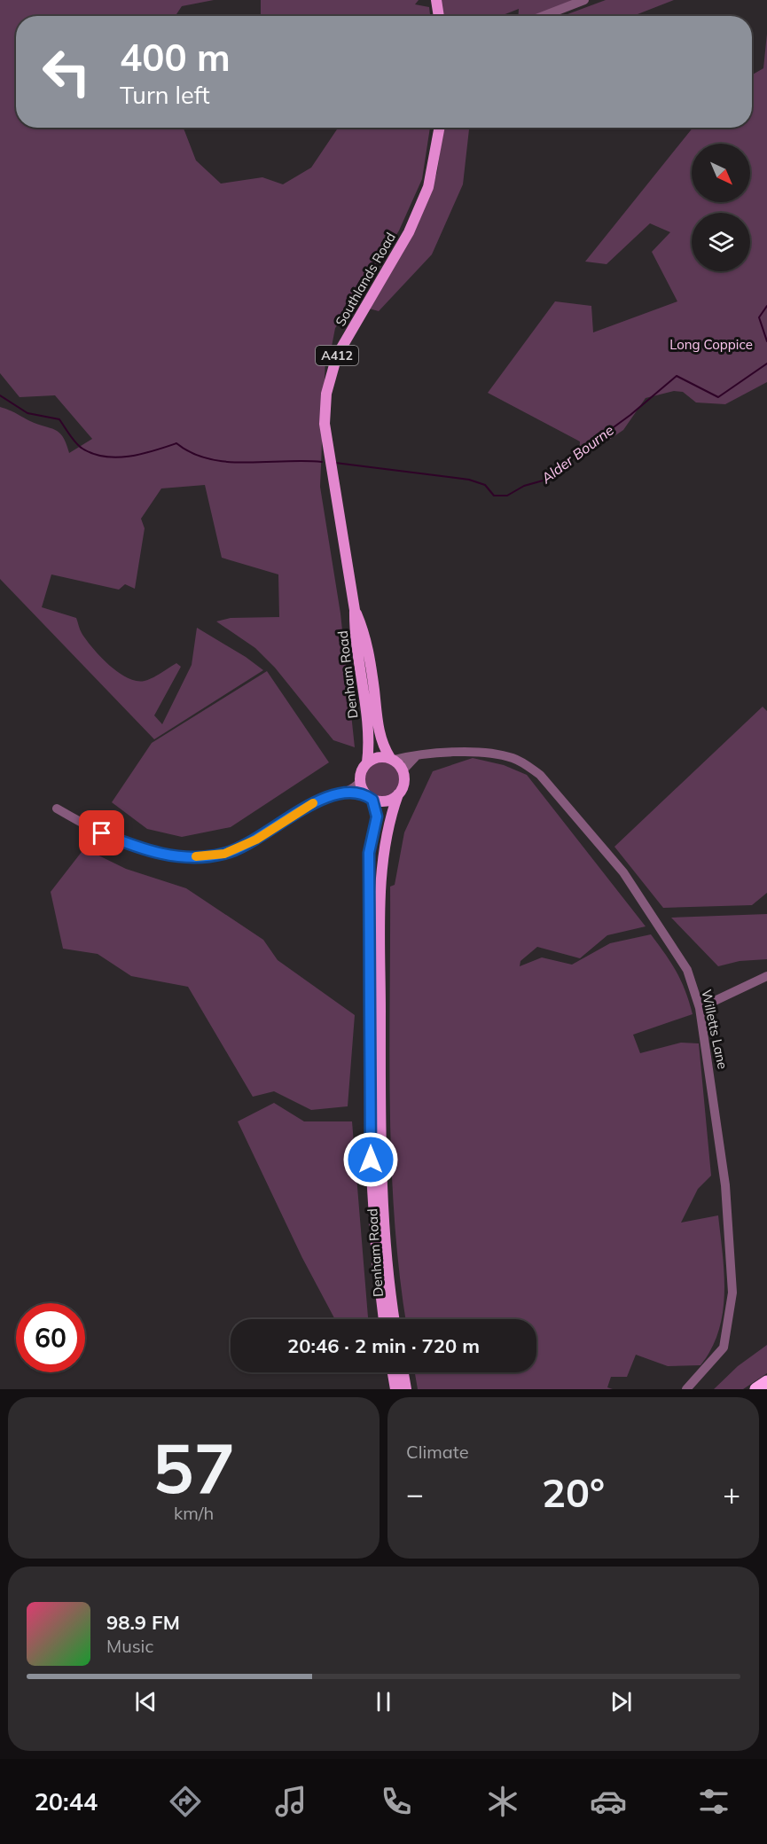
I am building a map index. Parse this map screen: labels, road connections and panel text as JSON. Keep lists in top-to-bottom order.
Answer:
{
  "streets": {
    "main road": ["Southlands Road", "A412", "Denham Road"],
    "street": ["Willetts Lane"]
  },
  "crossings": [
    ["Southlands Road", "Denham Road"],
    ["Denham Road", "Willetts Lane"]
  ],
  "water": ["Alder Bourne"],
  "parks": ["Long Coppice"],
  "north": "bottom right",
  "page": {
    "turn": ["400 m", "Turn left"],
    "limit": "60",
    "trip": "20:46 · 2 min · 720 m",
    "tile": [
      ["57", "km/h"],
      "Climate"
    ],
    "heat": ["−", "20°", "+"],
    "song": ["98.9 FM", "Music"],
    "tabs": "20:44"
  }
}
